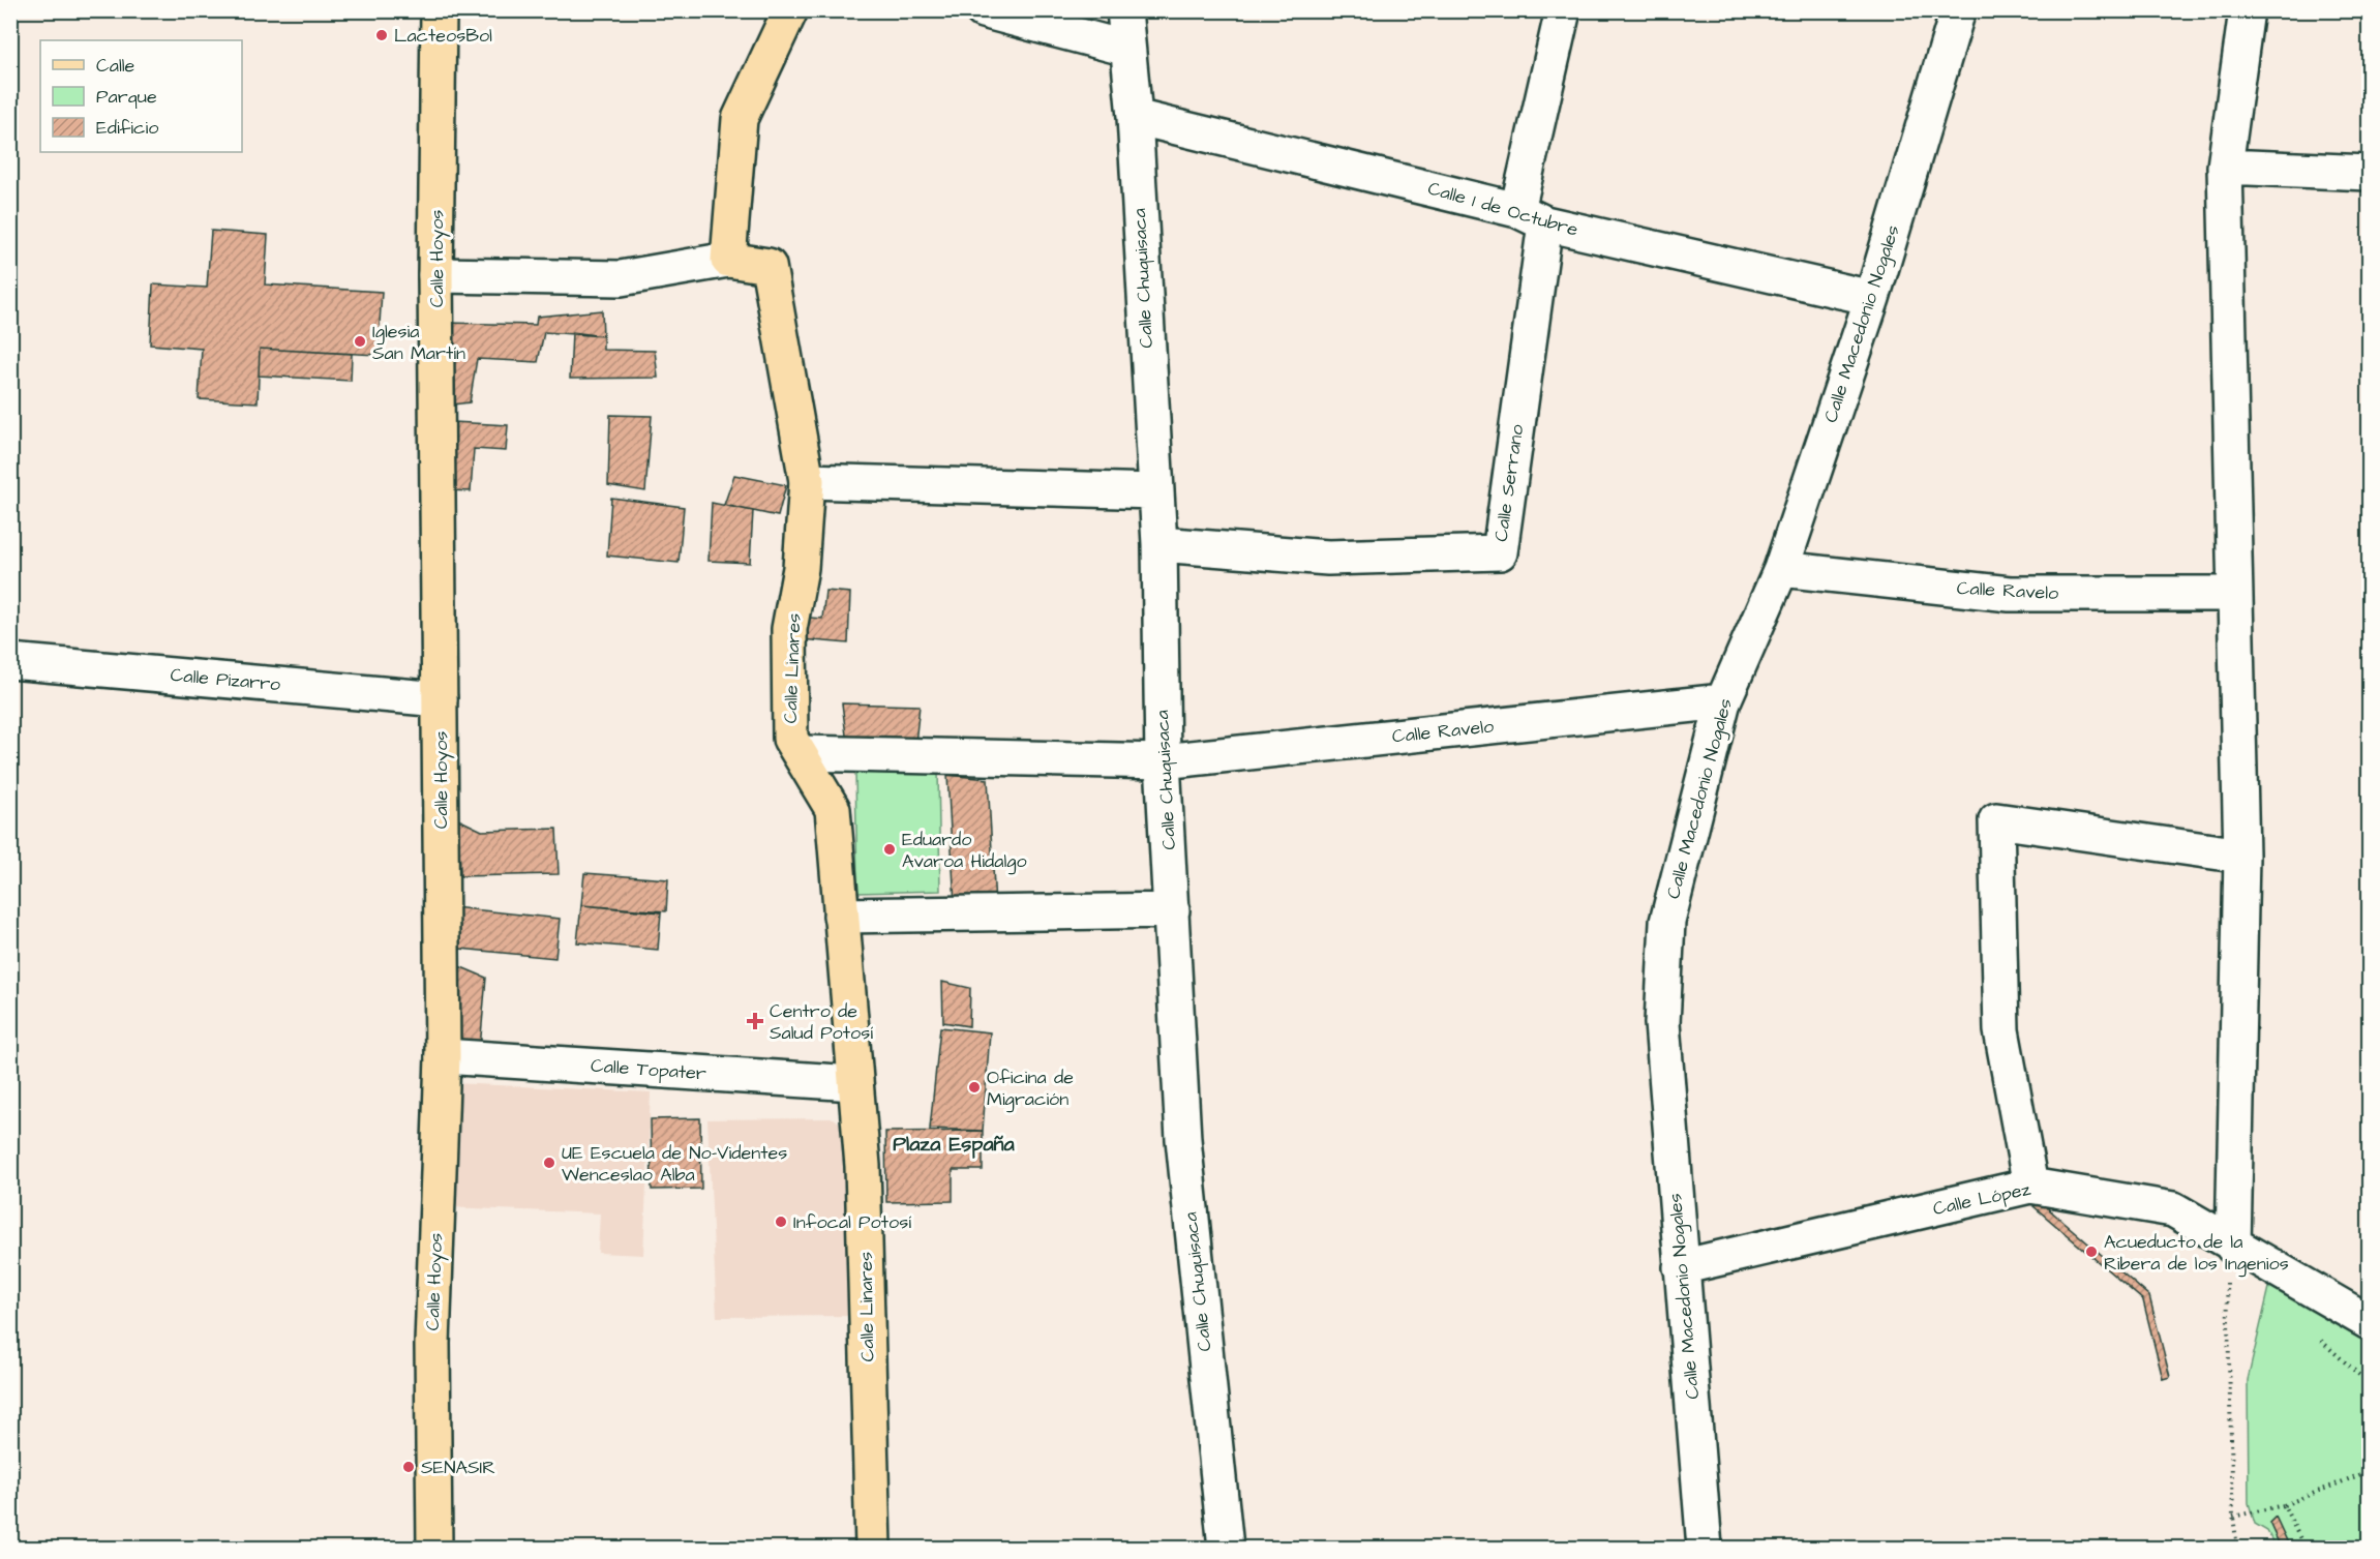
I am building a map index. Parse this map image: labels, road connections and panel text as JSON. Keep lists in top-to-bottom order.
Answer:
{
  "streets": {
    "main road": ["Calle Hoyos", "Calle Linares"],
    "street": [
      "Calle 1 de Octubre",
      "Calle Chuquisaca",
      "Calle Macedonio Nogales",
      "Calle Serrano",
      "Calle Ravelo",
      "Calle Pizarro",
      "Calle Topater",
      "Calle López"
    ]
  },
  "crossings": [
    ["Calle 1 de Octubre", "Calle Chuquisaca"],
    ["Calle 1 de Octubre", "Calle Macedonio Nogales"],
    ["Calle 1 de Octubre", "Calle Serrano"],
    ["Calle Hoyos", "Calle Pizarro"],
    ["Calle Hoyos", "Calle Topater"],
    ["Calle Chuquisaca", "Calle Serrano"],
    ["Calle Chuquisaca", "Calle Ravelo"],
    ["Calle Macedonio Nogales", "Calle Ravelo"],
    ["Calle Macedonio Nogales", "Calle López"],
    ["Calle Ravelo", "Calle Linares"],
    ["Calle Linares", "Calle Topater"]
  ],
  "districts": ["Plaza España"],
  "places": {
    "other": [
      "LacteosBol",
      "Iglesia San Martín",
      "Eduardo Avaroa Hidalgo",
      "Oficina de Migración",
      "UE Escuela de No-Videntes Wenceslao Alba",
      "Infocal Potosí",
      "Acueducto de la Ribera de los Ingenios",
      "SENASIR"
    ],
    "health": ["Centro de Salud Potosí"]
  },
  "legend": ["Calle", "Parque", "Edificio"]
}
